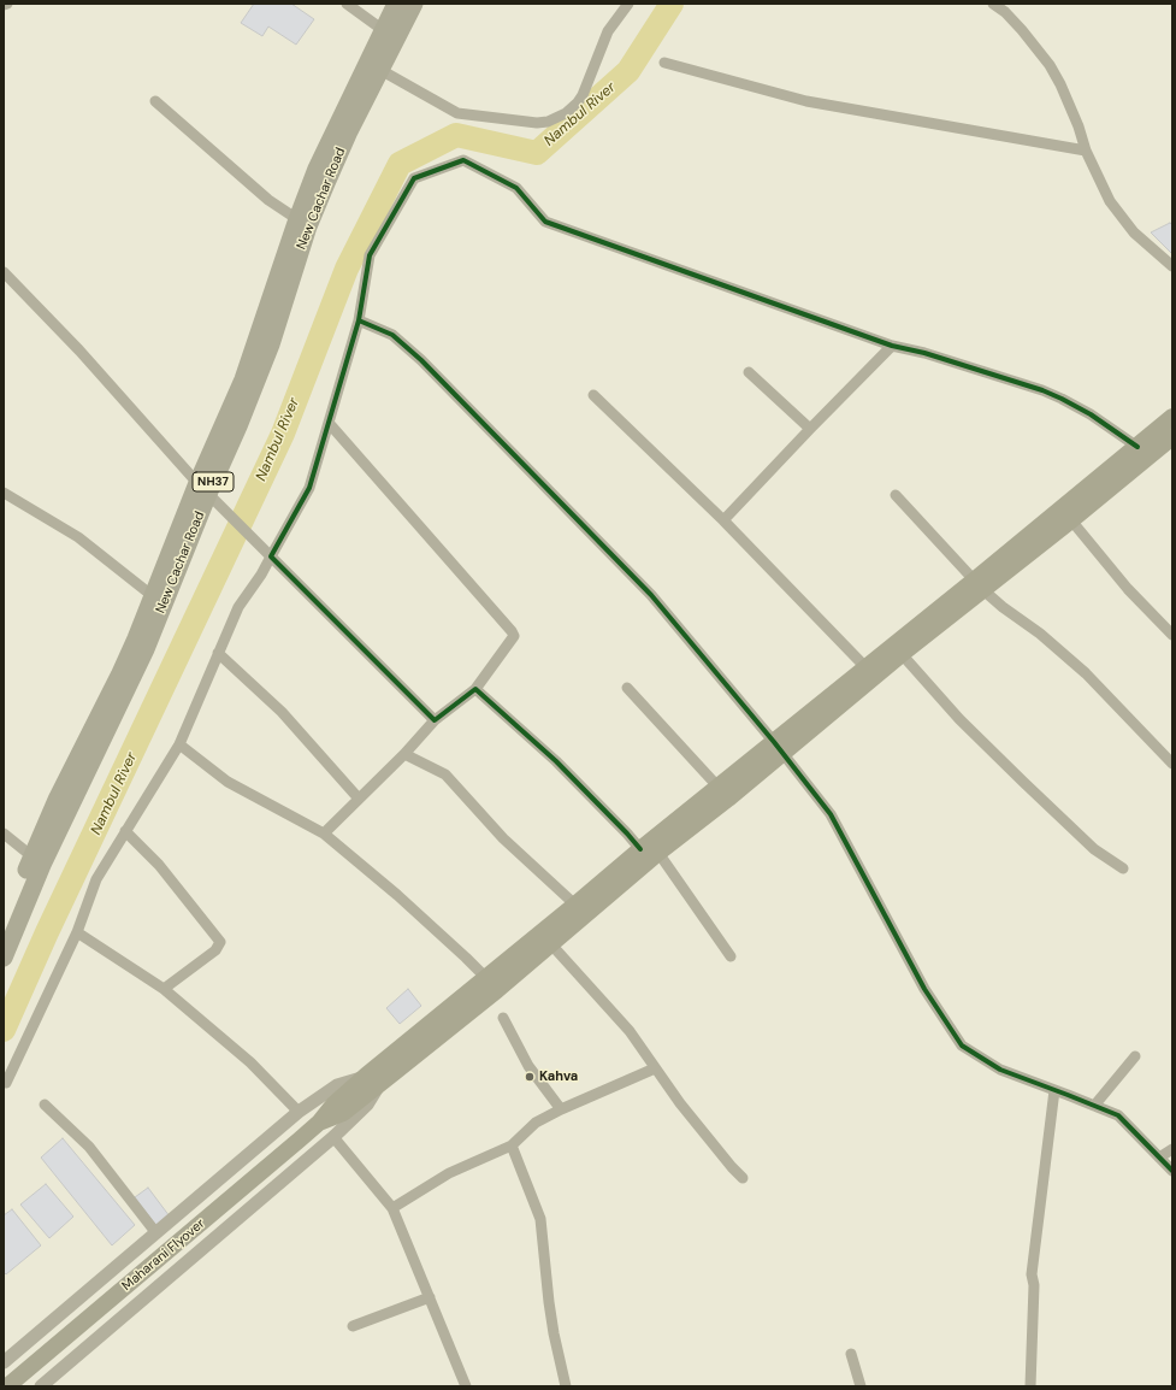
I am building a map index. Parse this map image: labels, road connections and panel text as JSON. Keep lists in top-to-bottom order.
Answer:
{
  "streets": {
    "highway": ["New Cachar Road", "NH37"],
    "main road": ["Maharani Flyover"]
  },
  "water": ["Nambul River"],
  "places": ["Kahva"]
}
